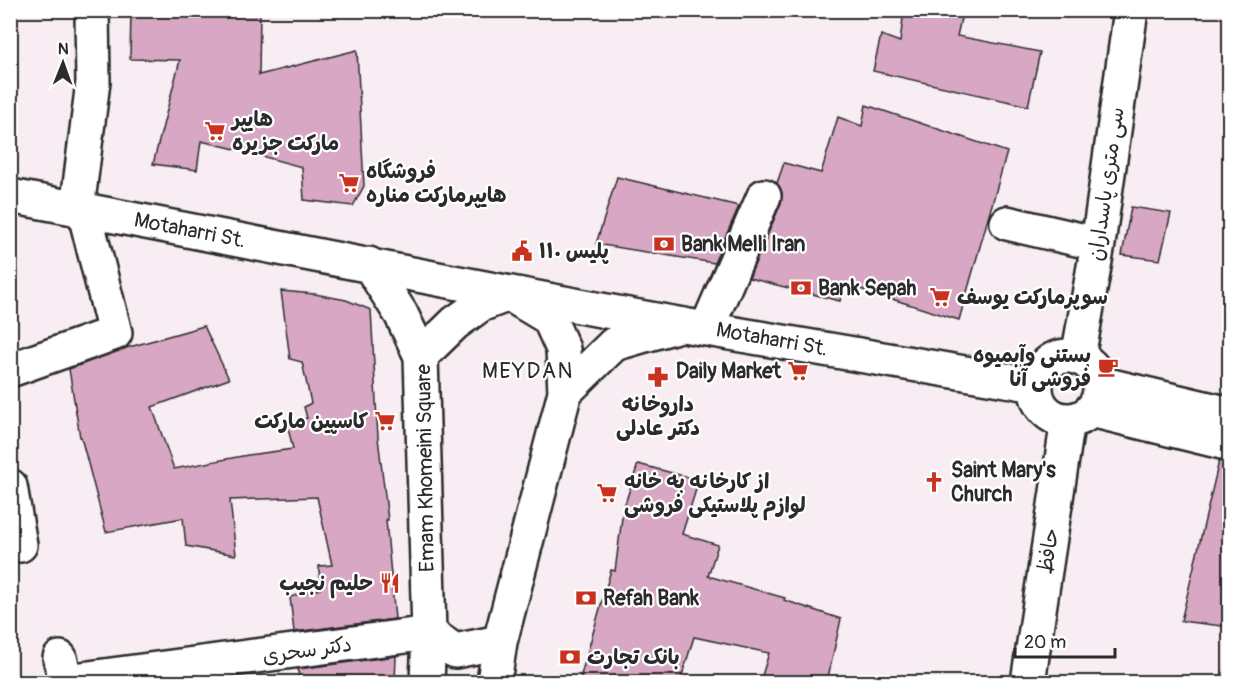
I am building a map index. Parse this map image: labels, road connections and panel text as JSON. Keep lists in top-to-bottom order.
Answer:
{
  "streets": {
    "street": [
      "سی متری پاسداران",
      "Motaharri St.",
      "Emam Khomeini Square",
      "حافظ",
      "دکتر سحری"
    ]
  },
  "crossings": [
    ["سی متری پاسداران", "Motaharri St."],
    ["سی متری پاسداران", "حافظ"],
    ["Motaharri St.", "Emam Khomeini Square"],
    ["Motaharri St.", "حافظ"],
    ["Emam Khomeini Square", "دکتر سحری"]
  ],
  "districts": ["MEYDAN"],
  "places": {
    "supermarket": [
      "هایپر مارکت جزیره",
      "فروشگاه هایپرمارکت مناره",
      "سوپرمارکت یوسف",
      "Daily Market",
      "کاسپین مارکت",
      "از کارخانه به خانه لوازم پلاستیکی فروشی"
    ],
    "bank": [
      "Bank Melli Iran",
      "Bank Sepah",
      "Refah Bank",
      "بانک تجارت"
    ],
    "public building": ["پلیس ۱۱۰"],
    "cafe": ["بستنی وآبمیوه فروشی آنا"],
    "pharmacy": ["داروخانه دکتر عادلی"],
    "church": ["Saint Mary's Church"],
    "restaurant": ["حلیم نجیب"]
  },
  "scale_bar": "20 m",
  "north": "top"
}
